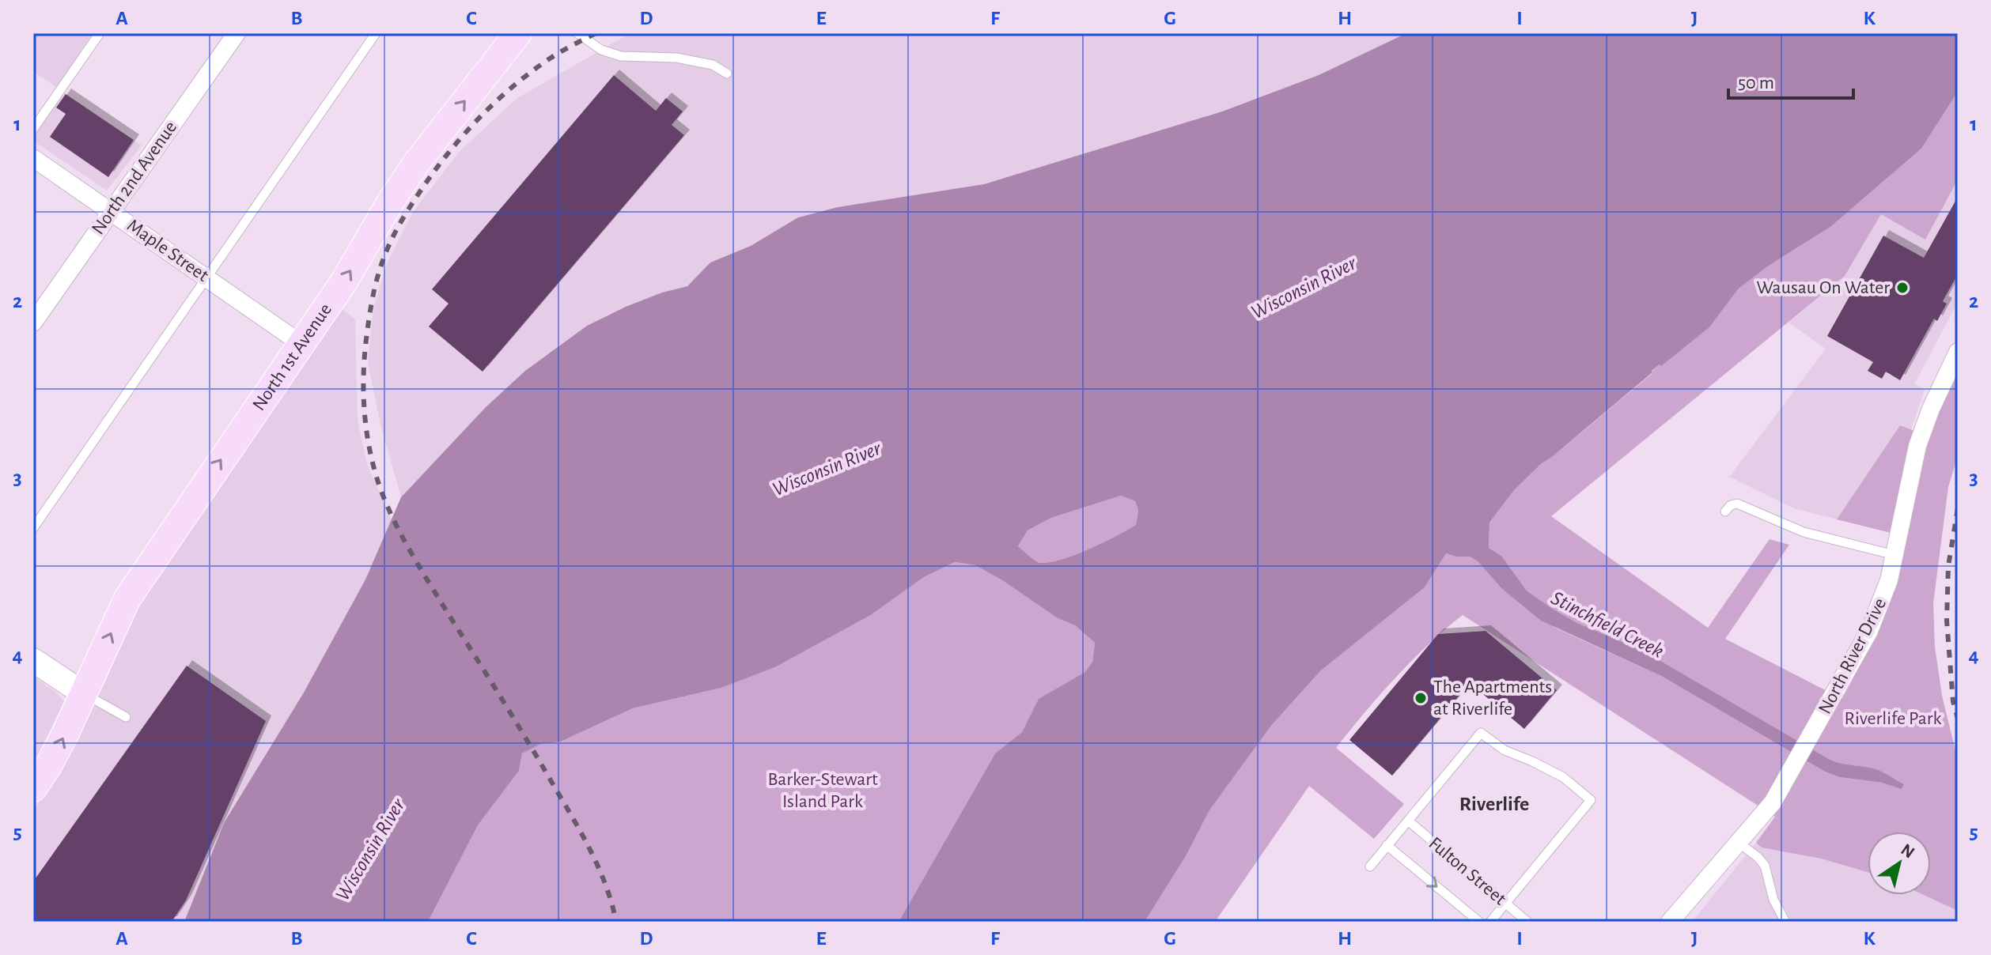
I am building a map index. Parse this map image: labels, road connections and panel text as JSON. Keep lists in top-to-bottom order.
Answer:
{
  "streets": {
    "main road": ["North 1st Avenue"],
    "street": ["North 2nd Avenue", "Maple Street", "North River Drive"],
    "lane": ["Fulton Street"]
  },
  "crossings": [
    ["North 2nd Avenue", "Maple Street"],
    ["Maple Street", "North 1st Avenue"]
  ],
  "one_way": ["North 1st Avenue"],
  "districts": ["Riverlife"],
  "water": ["Wisconsin River", "Stinchfield Creek"],
  "parks": ["Riverlife Park", "Barker-Stewart Island Park"],
  "places": ["Wausau On Water", "The Apartments at Riverlife"],
  "scale_bar": "50 m",
  "north": "top right",
  "grid": {
    "columns": [
      "A",
      "B",
      "C",
      "D",
      "E",
      "F",
      "G",
      "H",
      "I",
      "J",
      "K"
    ],
    "rows": [
      "1",
      "2",
      "3",
      "4",
      "5"
    ]
  }
}
